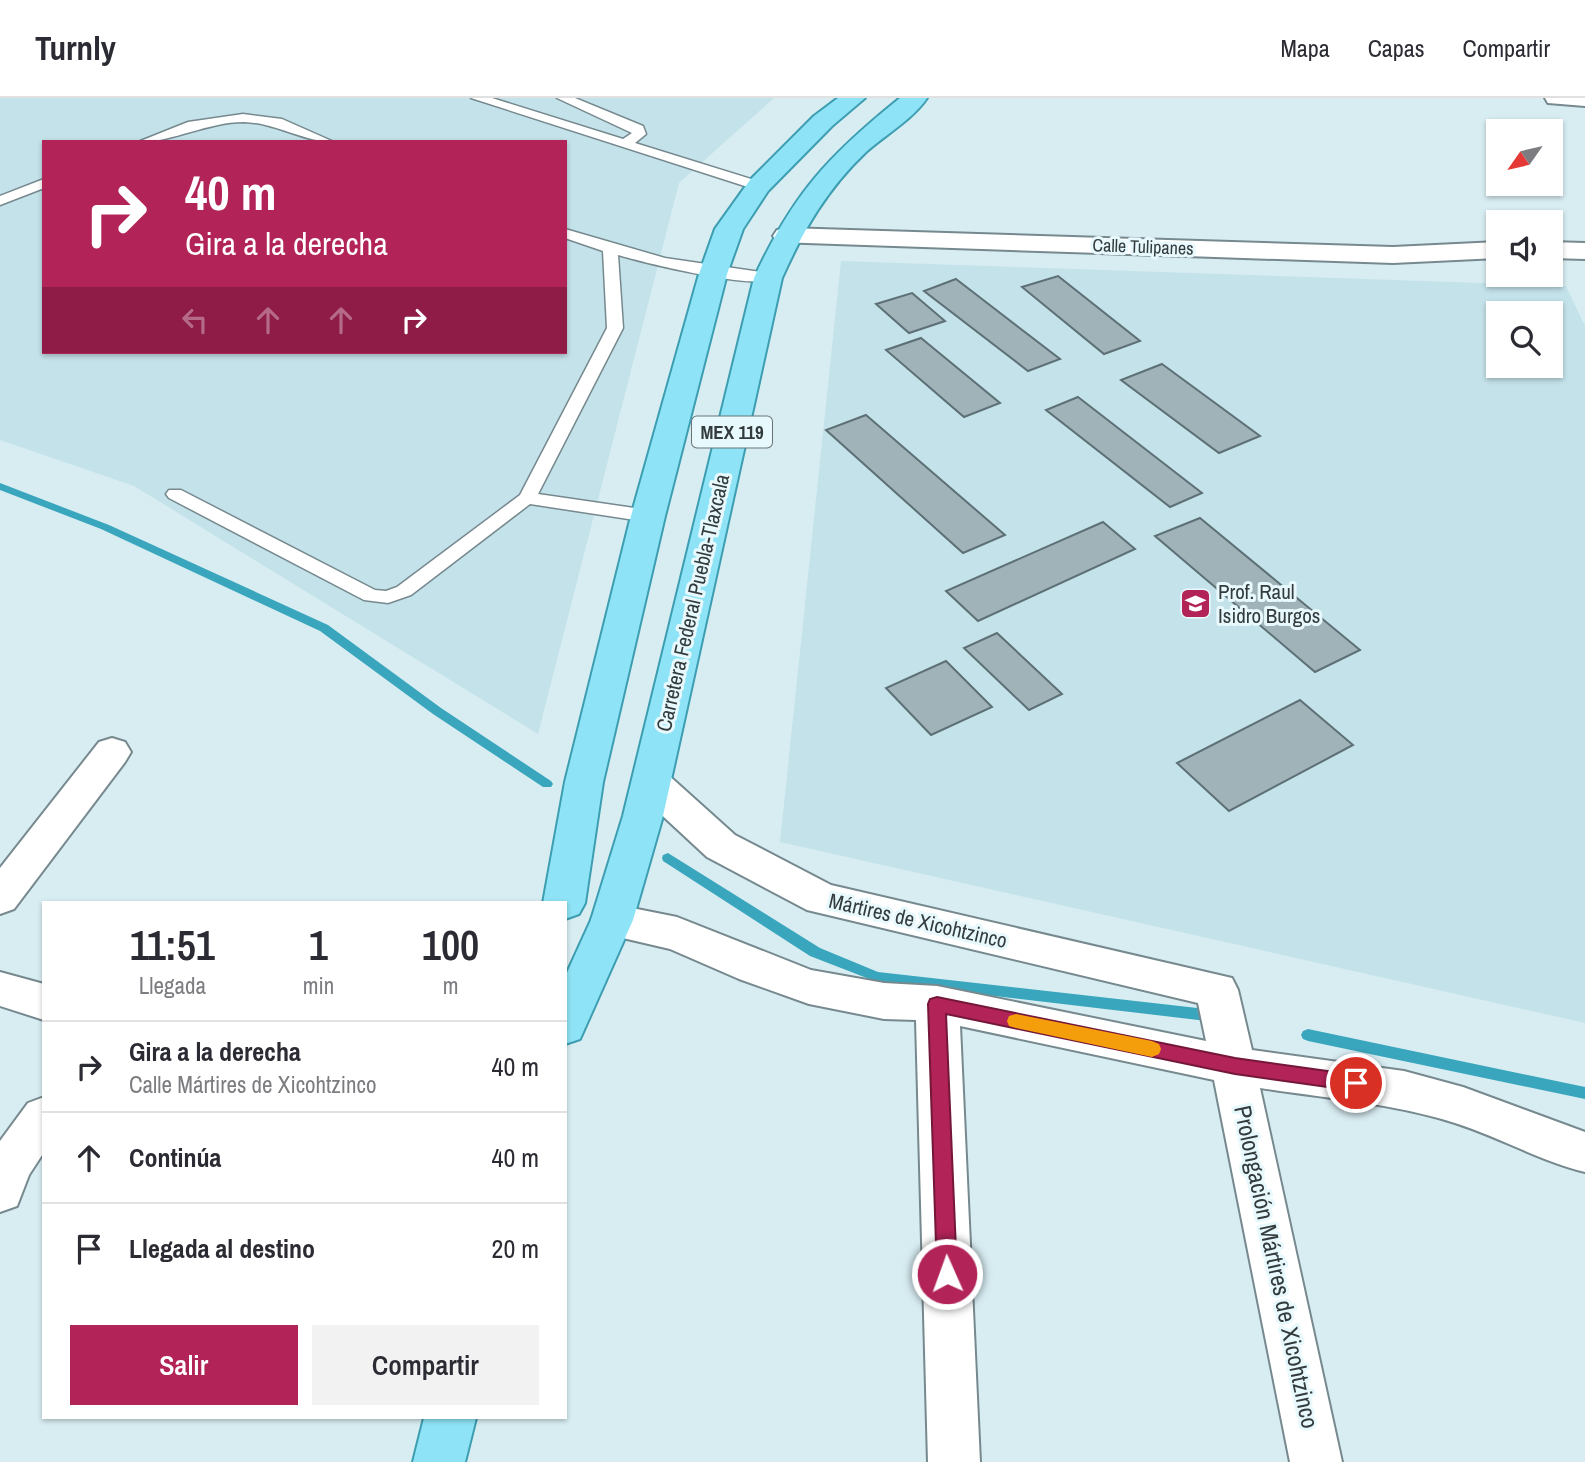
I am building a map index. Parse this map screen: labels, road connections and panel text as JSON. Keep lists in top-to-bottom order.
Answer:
{
  "streets": {
    "main road": ["MEX 119", "Carretera Federal Puebla-Tlaxcala"],
    "street": ["Calle Tulipanes", "Mártires de Xicohtzinco", "Prolongación Mártires de Xicohtzinco"]
  },
  "crossings": [
    ["Calle Tulipanes", "Carretera Federal Puebla-Tlaxcala"],
    ["Carretera Federal Puebla-Tlaxcala", "Mártires de Xicohtzinco"],
    ["Mártires de Xicohtzinco", "Prolongación Mártires de Xicohtzinco"]
  ],
  "places": {
    "school or university": ["Prof. Raul Isidro Burgos"]
  },
  "north": "bottom left",
  "page": {
    "header": "Turnly",
    "nav": ["Mapa", "Capas", "Compartir"],
    "turn": ["40 m", "Gira a la derecha"],
    "eta": [
      "11:51",
      "Llegada",
      "1",
      "min",
      "100",
      "m"
    ],
    "list": [
      {
        "name": "Gira a la derecha",
        "note": "Calle Mártires de Xicohtzinco",
        "value": "40 m"
      },
      {
        "name": "Continúa",
        "value": "40 m"
      },
      {
        "name": "Llegada al destino",
        "value": "20 m"
      }
    ],
    "buttons": ["Salir", "Compartir"]
  }
}
